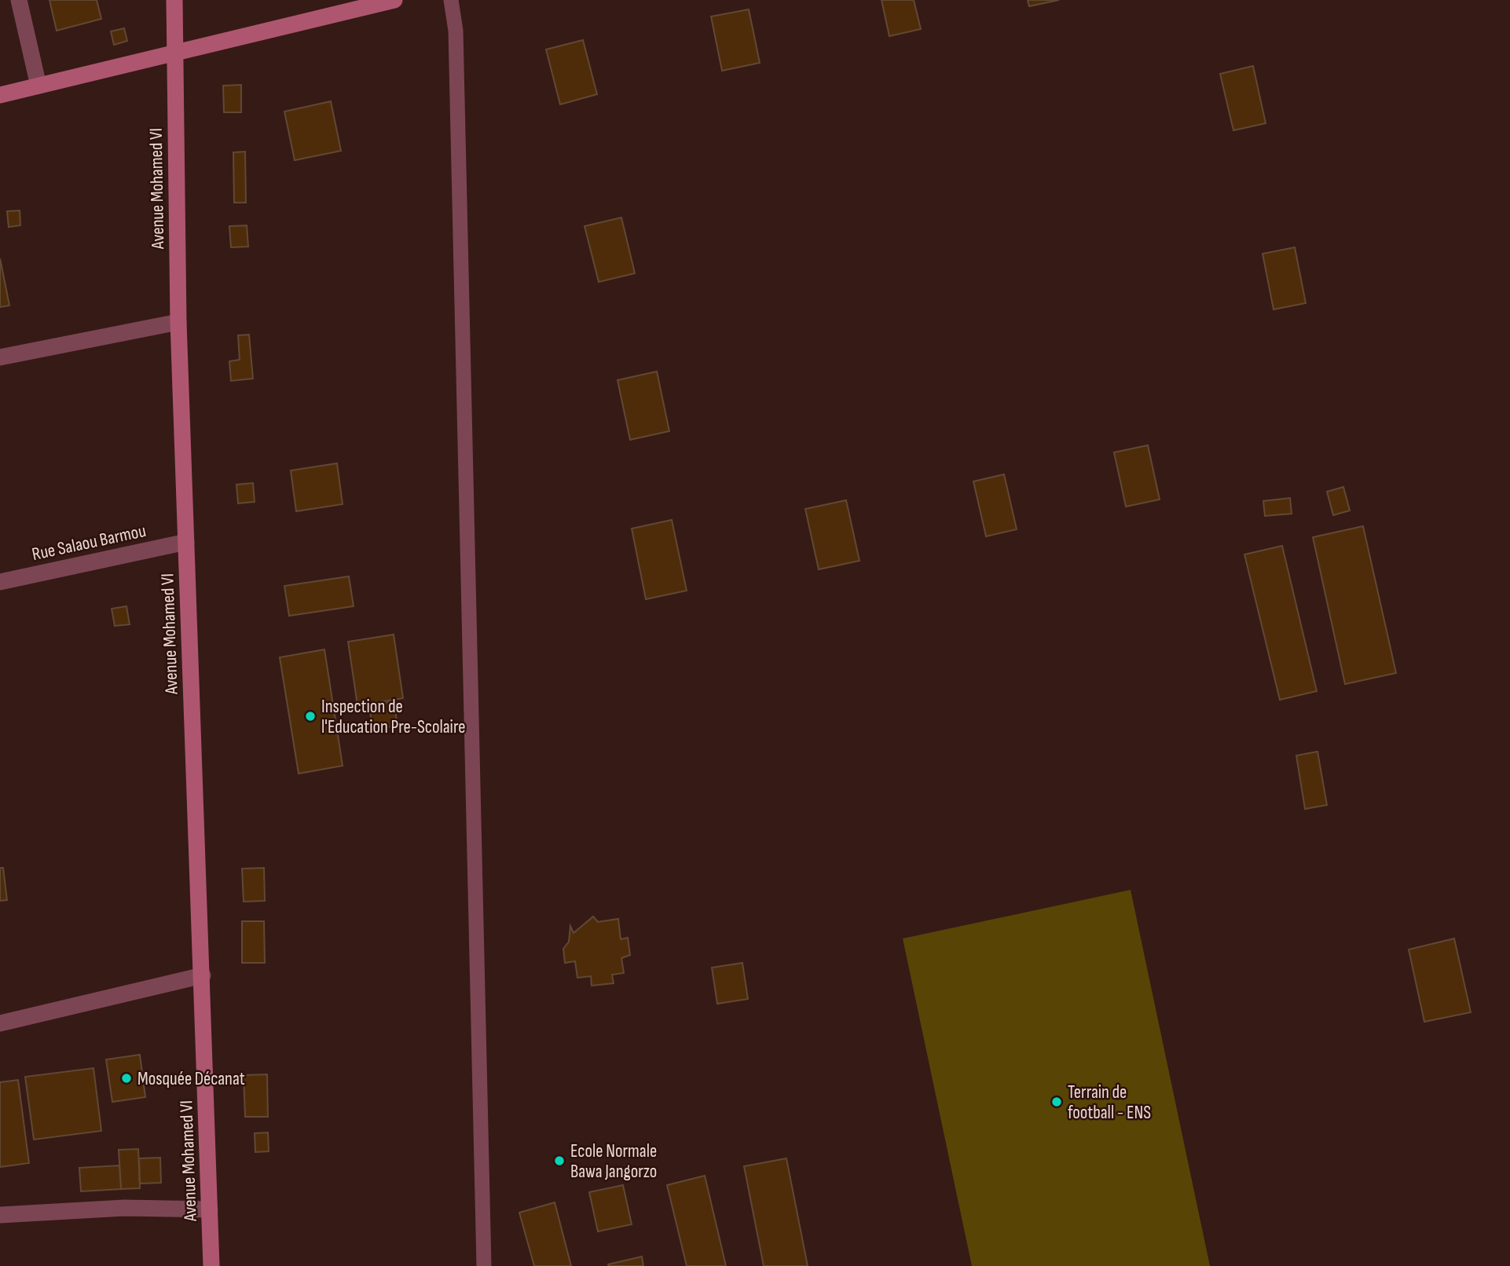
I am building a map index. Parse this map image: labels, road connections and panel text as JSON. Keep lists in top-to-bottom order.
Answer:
{
  "streets": {
    "street": ["Avenue Mohamed VI", "Rue Salaou Barmou"]
  },
  "crossings": [
    ["Avenue Mohamed VI", "Rue Salaou Barmou"]
  ],
  "places": [
    "Inspection de l'Education Pre-Scolaire",
    "Mosquée Décanat",
    "Terrain de football - ENS",
    "Ecole Normale Bawa Jangorzo"
  ]
}
